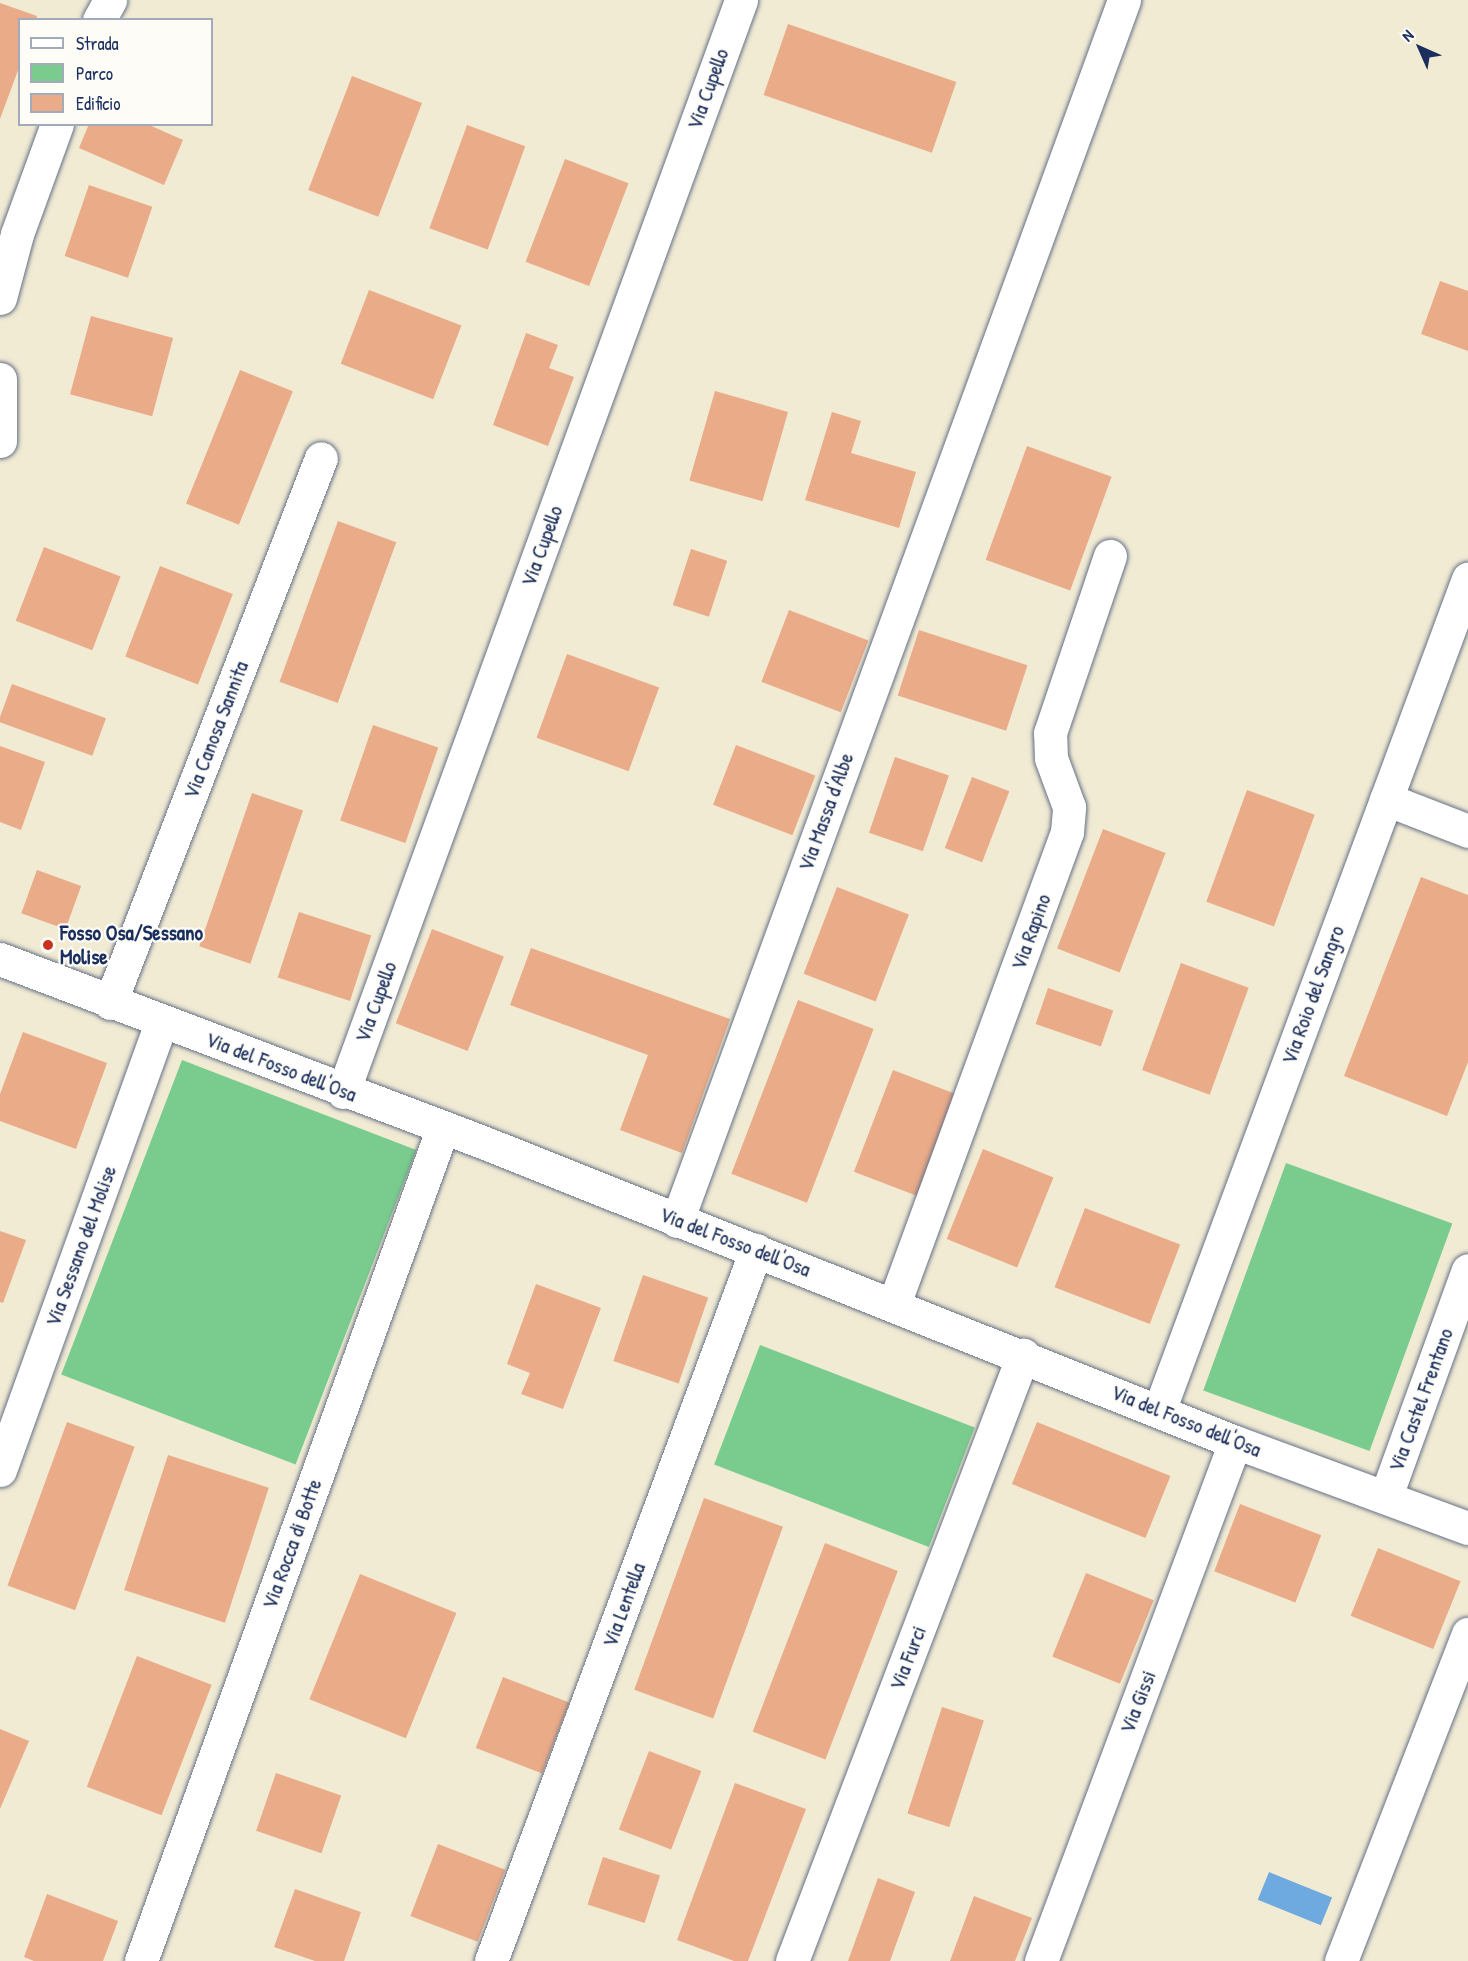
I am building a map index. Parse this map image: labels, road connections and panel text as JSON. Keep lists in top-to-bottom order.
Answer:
{
  "streets": {
    "street": [
      "Via Cupello",
      "Via Canosa Sannita",
      "Via Massa d'Albe",
      "Via Rapino",
      "Via Roio del Sangro",
      "Via del Fosso dell'Osa",
      "Via Sessano del Molise",
      "Via Castel Frentano",
      "Via Rocca di Botte",
      "Via Lentella",
      "Via Furci",
      "Via Gissi"
    ]
  },
  "crossings": [
    ["Via Cupello", "Via del Fosso dell'Osa"],
    ["Via Canosa Sannita", "Via del Fosso dell'Osa"],
    ["Via Massa d'Albe", "Via del Fosso dell'Osa"],
    ["Via Rapino", "Via del Fosso dell'Osa"],
    ["Via Roio del Sangro", "Via del Fosso dell'Osa"],
    ["Via del Fosso dell'Osa", "Via Sessano del Molise"],
    ["Via del Fosso dell'Osa", "Via Castel Frentano"],
    ["Via del Fosso dell'Osa", "Via Rocca di Botte"],
    ["Via del Fosso dell'Osa", "Via Lentella"],
    ["Via del Fosso dell'Osa", "Via Furci"],
    ["Via del Fosso dell'Osa", "Via Gissi"]
  ],
  "places": ["Fosso Osa/Sessano Molise"],
  "legend": ["Strada", "Parco", "Edificio"],
  "north": "top left"
}
